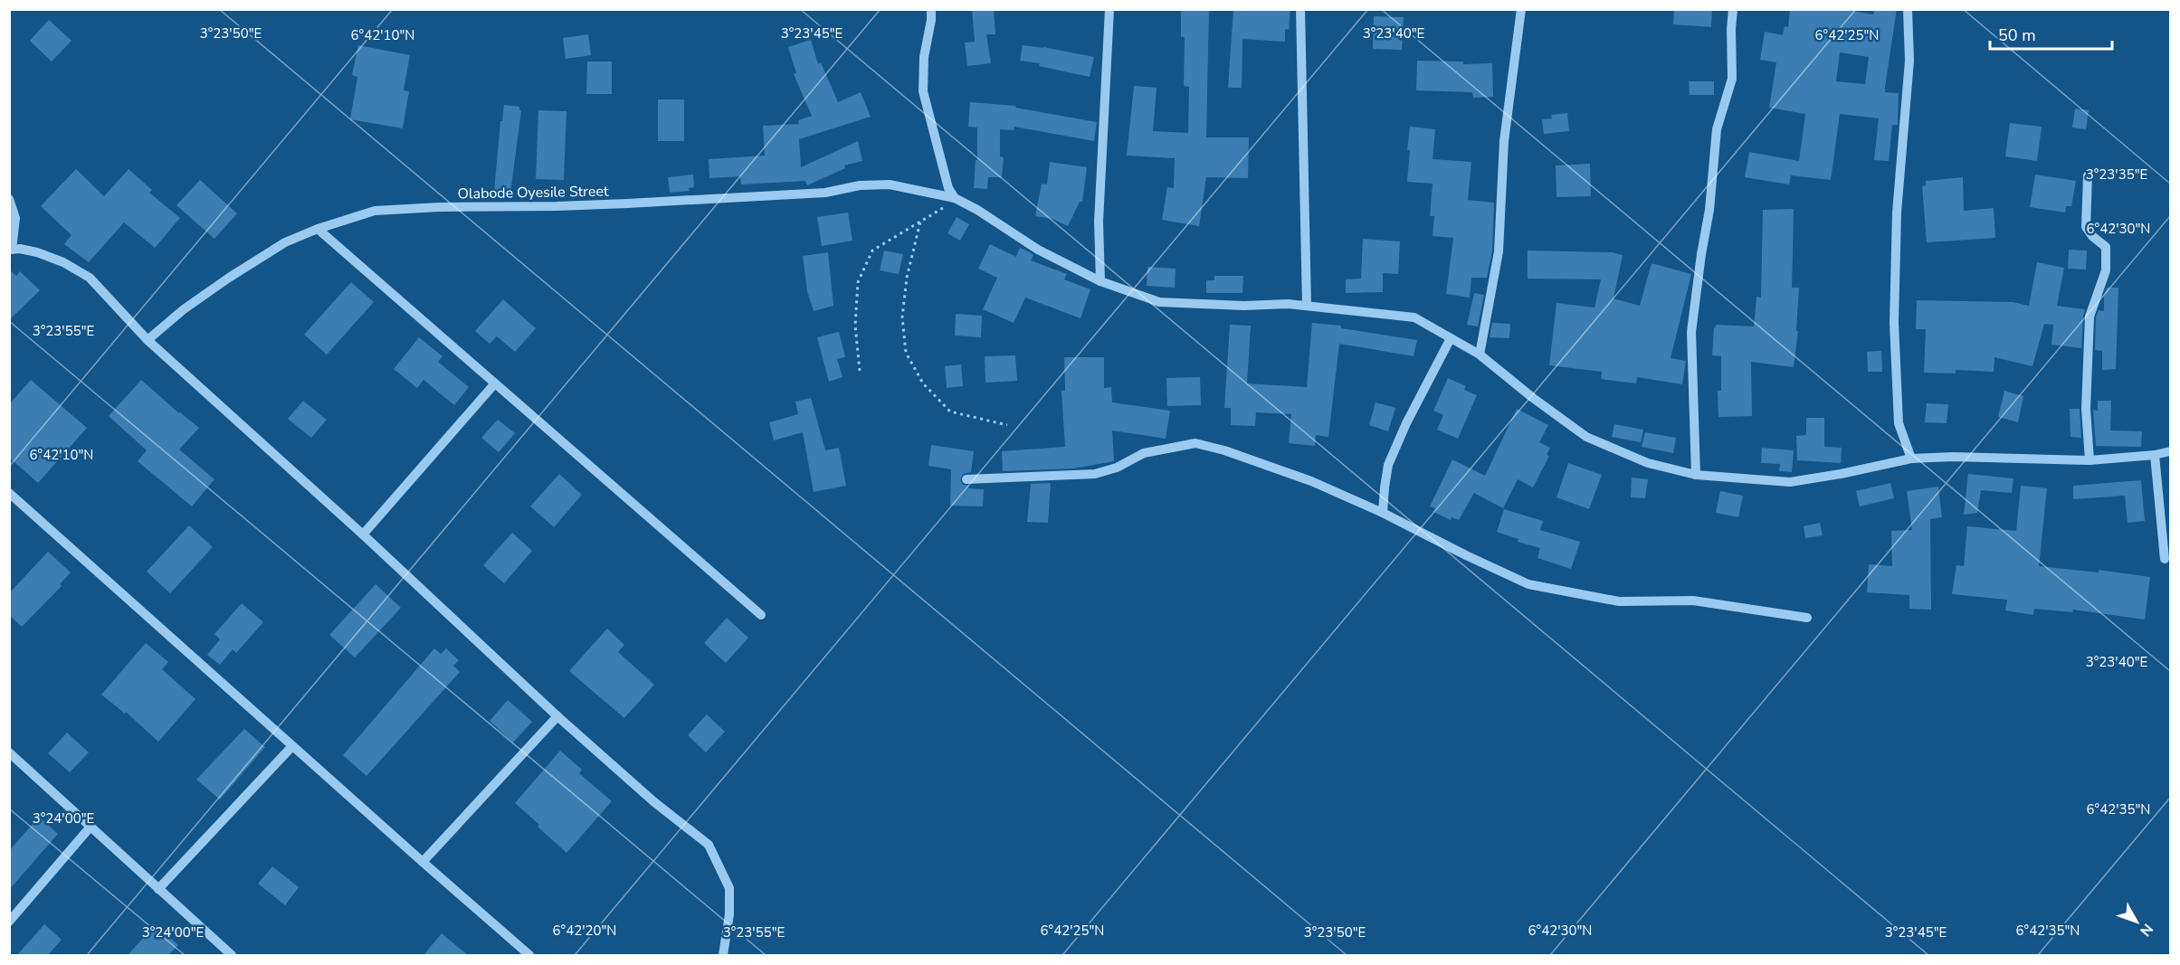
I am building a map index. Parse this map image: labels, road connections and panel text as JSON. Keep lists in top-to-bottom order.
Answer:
{
  "streets": {
    "street": ["Olabode Oyesile Street"]
  },
  "scale_bar": "50 m",
  "north": "bottom right",
  "coordinates": [
    "3°23'45\"E",
    "3°23'40\"E",
    "3°23'50\"E",
    "6°42'10\"N",
    "6°42'25\"N",
    "3°23'35\"E",
    "6°42'30\"N",
    "3°23'55\"E",
    "6°42'35\"N",
    "3°24'00\"E",
    "6°42'20\"N"
  ]
}
